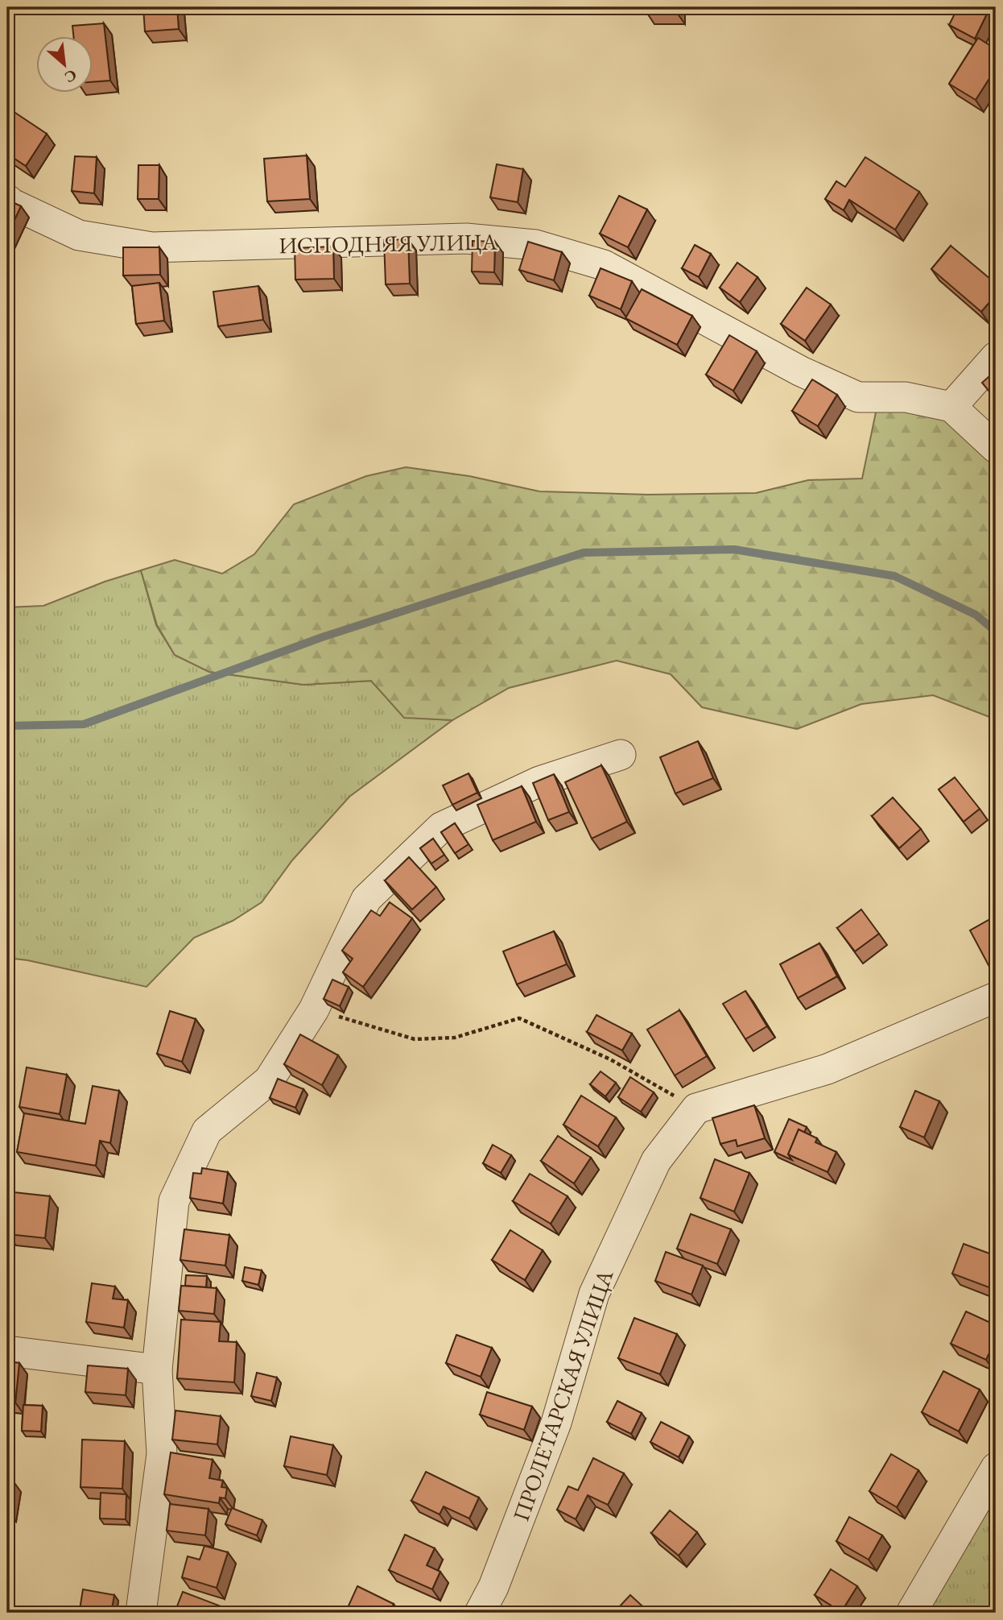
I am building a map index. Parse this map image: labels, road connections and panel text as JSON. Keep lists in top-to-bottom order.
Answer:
{
  "streets": {
    "street": ["ИСПОДНЯЯ УЛИЦА", "ПРОЛЕТАРСКАЯ УЛИЦА"]
  },
  "north": "bottom right"
}
